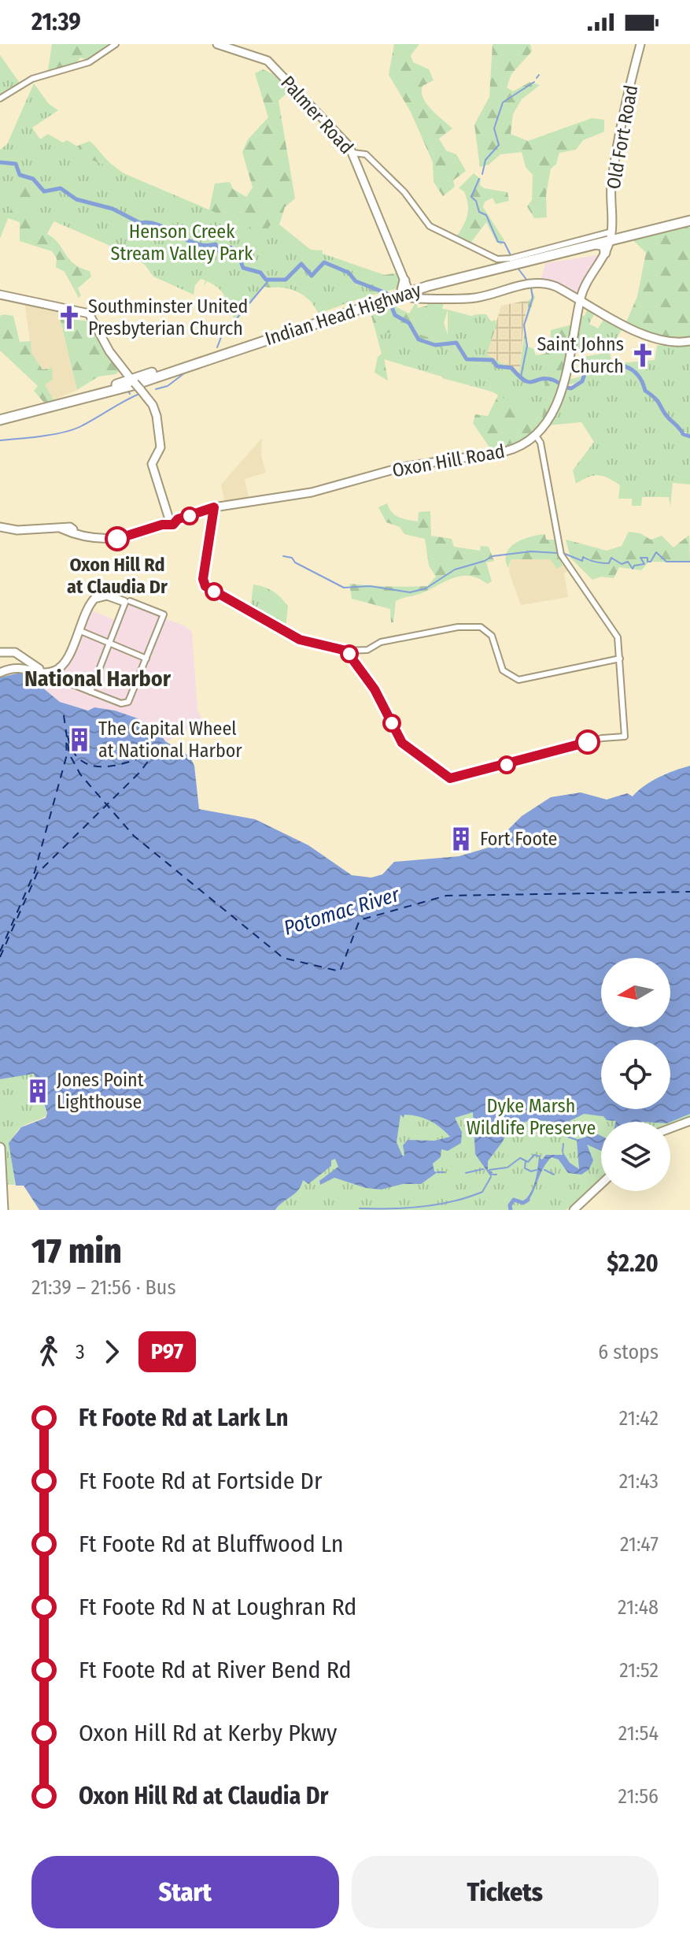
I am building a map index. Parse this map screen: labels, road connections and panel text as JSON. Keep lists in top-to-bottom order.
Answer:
{
  "streets": {
    "highway": ["Indian Head Highway"],
    "main road": ["Palmer Road", "Old Fort Road", "Oxon Hill Road"]
  },
  "crossings": [
    ["Palmer Road", "Indian Head Highway"],
    ["Old Fort Road", "Indian Head Highway"],
    ["Old Fort Road", "Oxon Hill Road"]
  ],
  "districts": ["National Harbor"],
  "water": ["Potomac River"],
  "parks": ["Henson Creek Stream Valley Park", "Dyke Marsh Wildlife Preserve"],
  "places": {
    "church": ["Southminster United Presbyterian Church", "Saint Johns Church"],
    "other": ["Oxon Hill Rd at Claudia Dr"],
    "building": ["The Capital Wheel at National Harbor", "Fort Foote", "Jones Point Lighthouse"]
  },
  "lines": ["bus line P97"],
  "north": "left",
  "page": {
    "status": "21:39",
    "heading": ["17 min", "21:39 – 21:56 · Bus", "$2.20"],
    "legs": ["3", "P97", "6 stops"],
    "list": [
      {
        "name": "Ft Foote Rd at Lark Ln",
        "value": "21:42"
      },
      {
        "name": "Ft Foote Rd at Fortside Dr",
        "value": "21:43"
      },
      {
        "name": "Ft Foote Rd at Bluffwood Ln",
        "value": "21:47"
      },
      {
        "name": "Ft Foote Rd N at Loughran Rd",
        "value": "21:48"
      },
      {
        "name": "Ft Foote Rd at River Bend Rd",
        "value": "21:52"
      },
      {
        "name": "Oxon Hill Rd at Kerby Pkwy",
        "value": "21:54"
      },
      {
        "name": "Oxon Hill Rd at Claudia Dr",
        "value": "21:56"
      }
    ],
    "buttons": ["Start", "Tickets"]
  }
}
